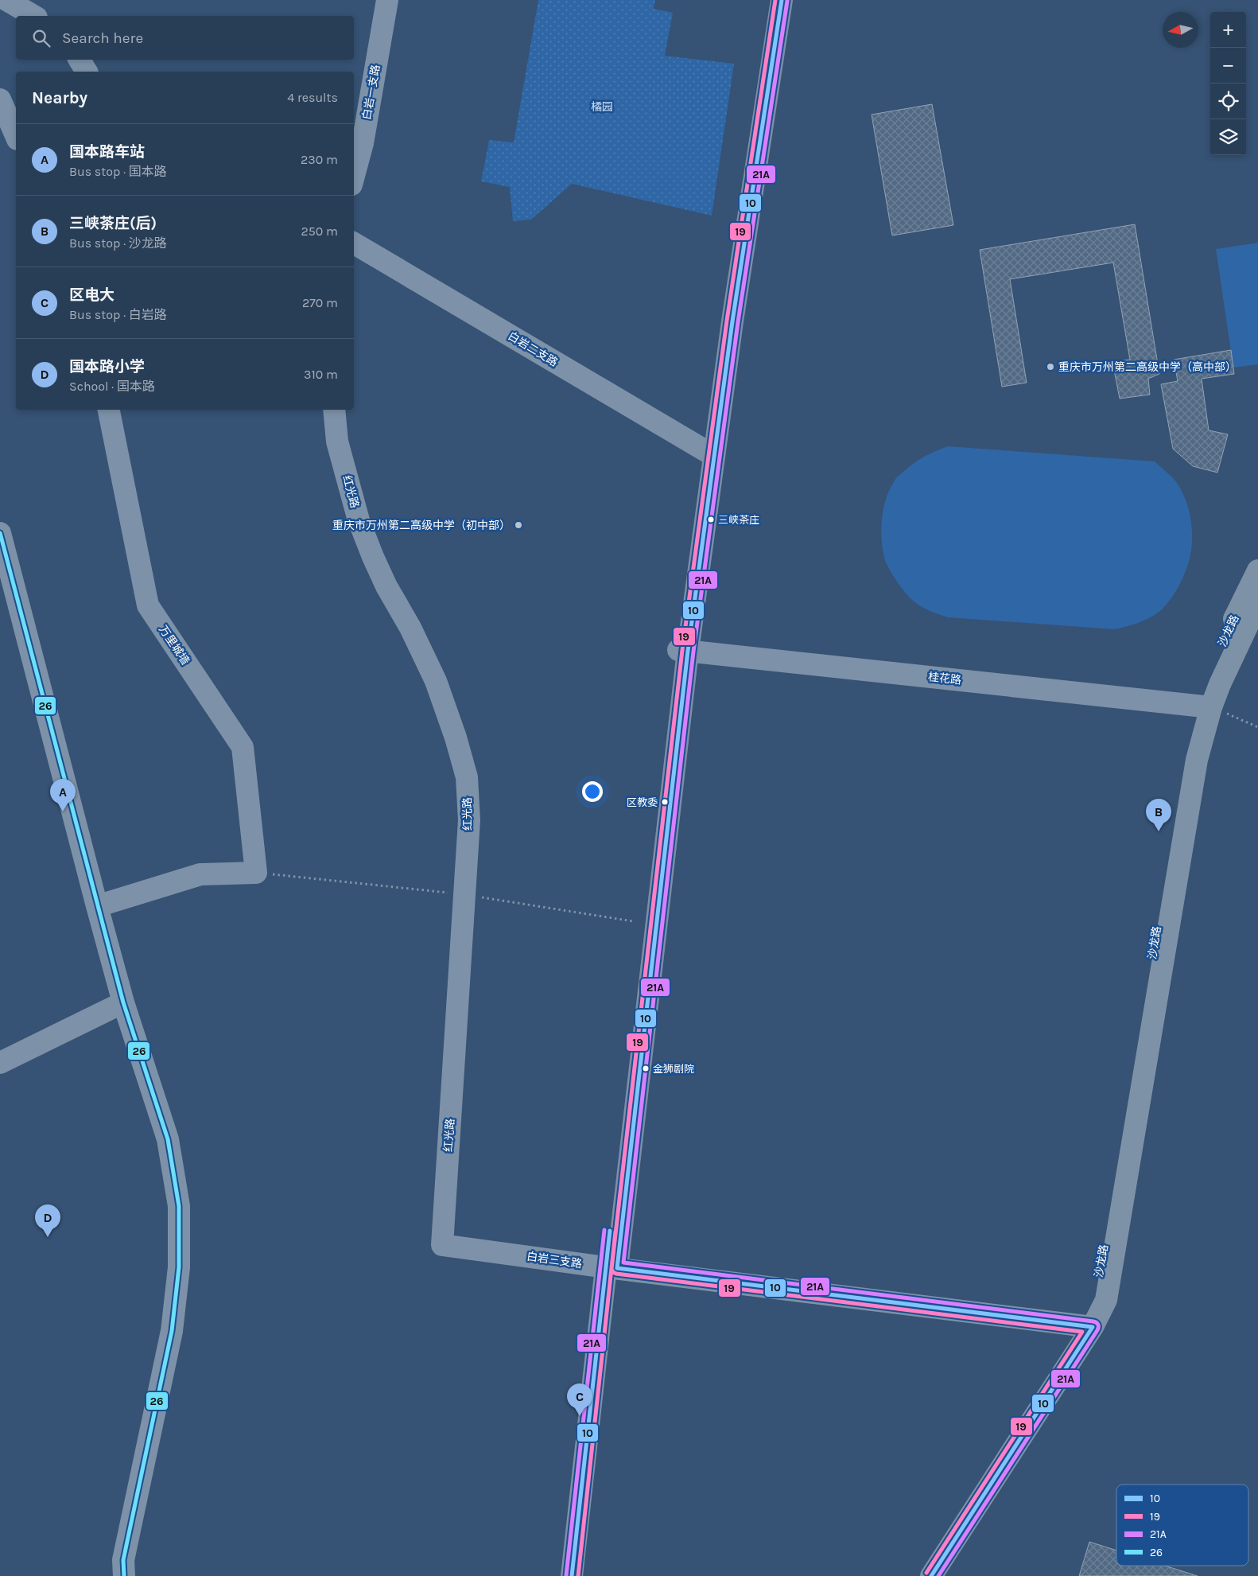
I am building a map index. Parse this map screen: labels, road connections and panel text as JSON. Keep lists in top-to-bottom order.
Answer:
{
  "streets": {
    "highway": ["沙龙路", "白岩三支路"],
    "street": [
      "白岩一支路",
      "白岩二支路",
      "红光路",
      "万里城墙",
      "桂花路"
    ]
  },
  "crossings": [
    ["红光路", "白岩三支路"],
    ["沙龙路", "桂花路"],
    ["沙龙路", "白岩三支路"]
  ],
  "parks": ["橘园"],
  "places": [
    "重庆市万州第二高级中学（高中部）",
    "三峡茶庄",
    "重庆市万州第二高级中学（初中部）",
    "区教委",
    "金狮剧院"
  ],
  "lines": [
    "transit line 10",
    "transit line 19",
    "transit line 21A",
    "transit line 26"
  ],
  "legend": [
    "10",
    "19",
    "21A",
    "26"
  ],
  "north": "left",
  "page": {
    "map_buttons": ["+", "−"],
    "search": "Search here",
    "heading": ["Nearby", "4 results"],
    "list": [
      {
        "mark": "A",
        "name": "国本路车站",
        "note": "Bus stop · 国本路",
        "value": "230 m"
      },
      {
        "mark": "B",
        "name": "三峡茶庄(后)",
        "note": "Bus stop · 沙龙路",
        "value": "250 m"
      },
      {
        "mark": "C",
        "name": "区电大",
        "note": "Bus stop · 白岩路",
        "value": "270 m"
      },
      {
        "mark": "D",
        "name": "国本路小学",
        "note": "School · 国本路",
        "value": "310 m"
      }
    ],
    "pins": [
      "A",
      "B",
      "D",
      "C"
    ]
  }
}
